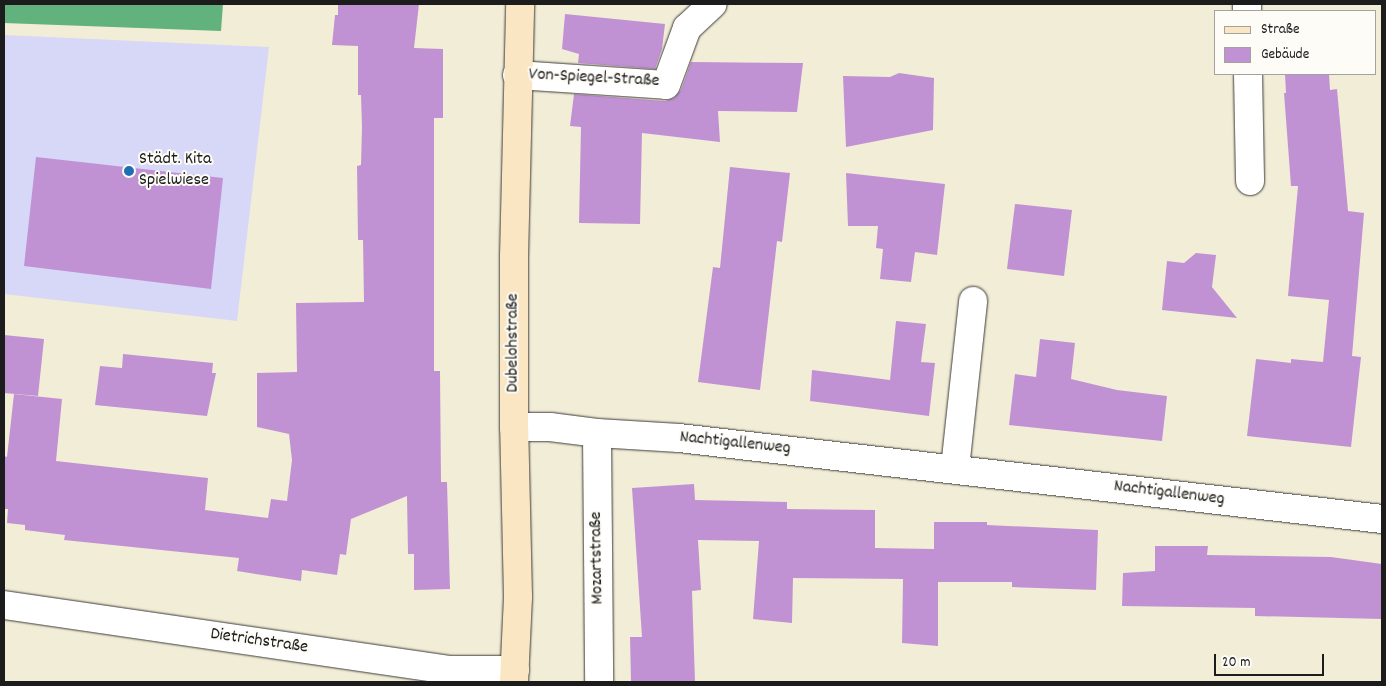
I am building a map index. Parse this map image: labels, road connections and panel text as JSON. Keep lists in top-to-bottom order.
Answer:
{
  "streets": {
    "main road": ["Dubelohstraße"],
    "street": [
      "Von-Spiegel-Straße",
      "Nachtigallenweg",
      "Mozartstraße",
      "Dietrichstraße"
    ]
  },
  "crossings": [
    ["Von-Spiegel-Straße", "Dubelohstraße"],
    ["Dubelohstraße", "Nachtigallenweg"],
    ["Dubelohstraße", "Dietrichstraße"],
    ["Nachtigallenweg", "Mozartstraße"]
  ],
  "places": ["Städt. Kita Spielwiese"],
  "legend": ["Straße", "Gebäude"],
  "scale_bar": "20 m"
}
